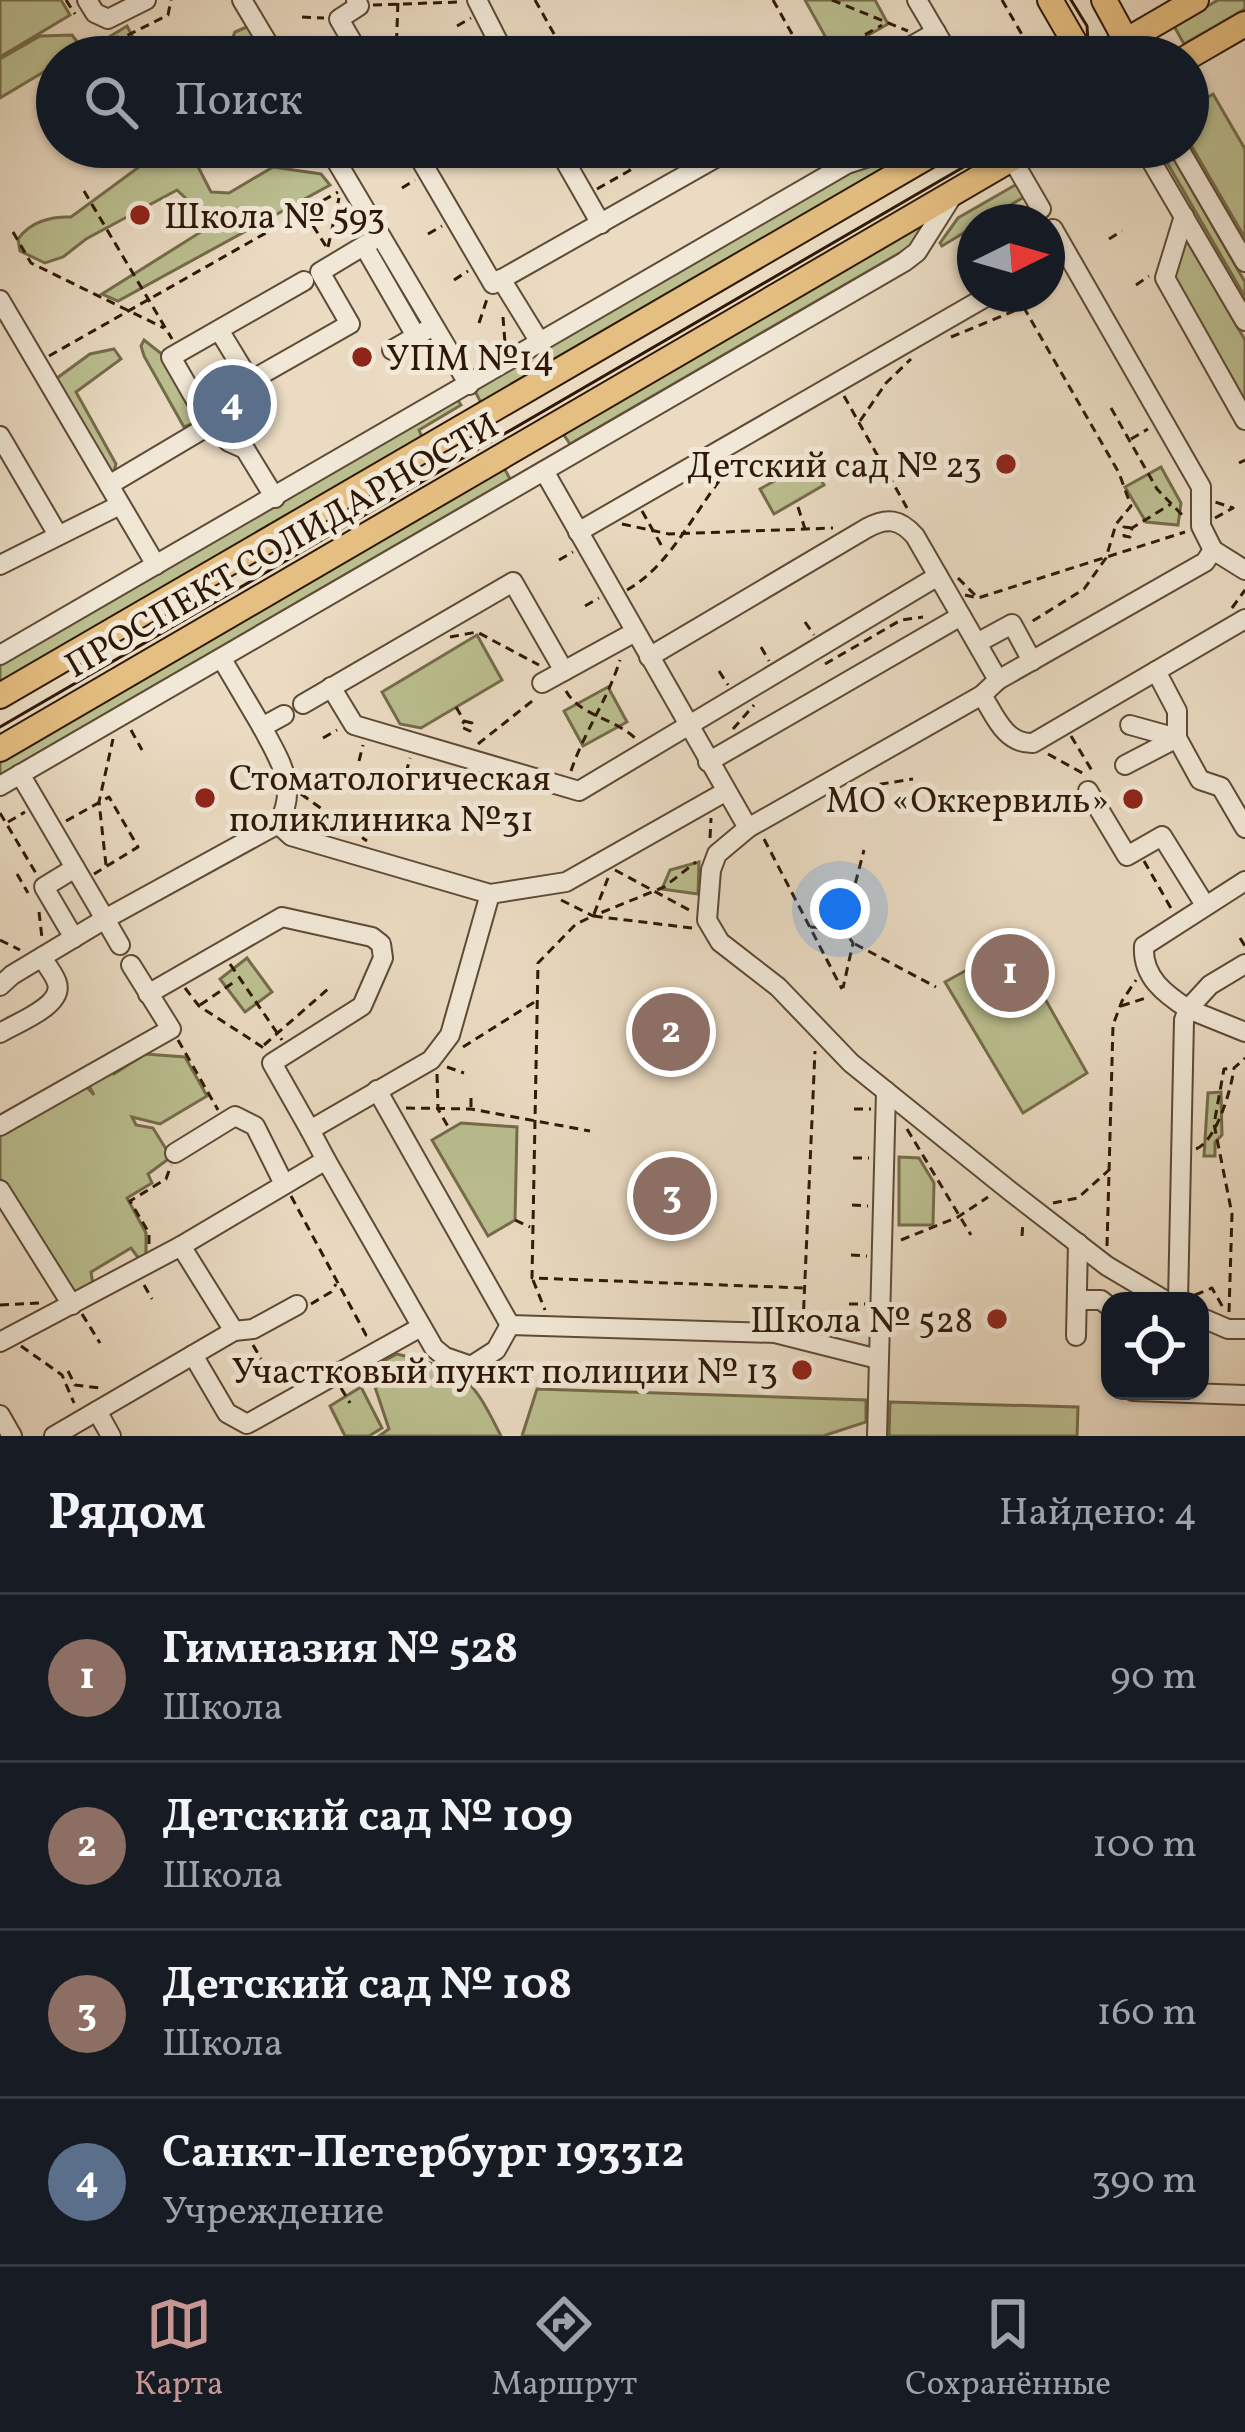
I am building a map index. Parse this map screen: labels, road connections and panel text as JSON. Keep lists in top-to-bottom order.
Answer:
{
  "streets": {
    "main road": ["ПРОСПЕКТ СОЛИДАРНОСТИ"]
  },
  "places": [
    "Школа № 593",
    "УПМ №14",
    "Детский сад № 23",
    "Стоматологическая поликлиника №31",
    "МО «Оккервиль»",
    "Школа № 528",
    "Участковый пункт полиции № 13"
  ],
  "north": "right",
  "page": {
    "search": "Поиск",
    "pins": [
      "4",
      "1",
      "2",
      "3"
    ],
    "heading": ["Рядом", "Найдено: 4"],
    "list": [
      {
        "mark": "1",
        "name": "Гимназия № 528",
        "note": "Школа",
        "value": "90 m"
      },
      {
        "mark": "2",
        "name": "Детский сад № 109",
        "note": "Школа",
        "value": "100 m"
      },
      {
        "mark": "3",
        "name": "Детский сад № 108",
        "note": "Школа",
        "value": "160 m"
      },
      {
        "mark": "4",
        "name": "Санкт-Петербург 193312",
        "note": "Учреждение",
        "value": "390 m"
      }
    ],
    "nav": ["Карта", "Маршрут", "Сохранённые"]
  }
}
